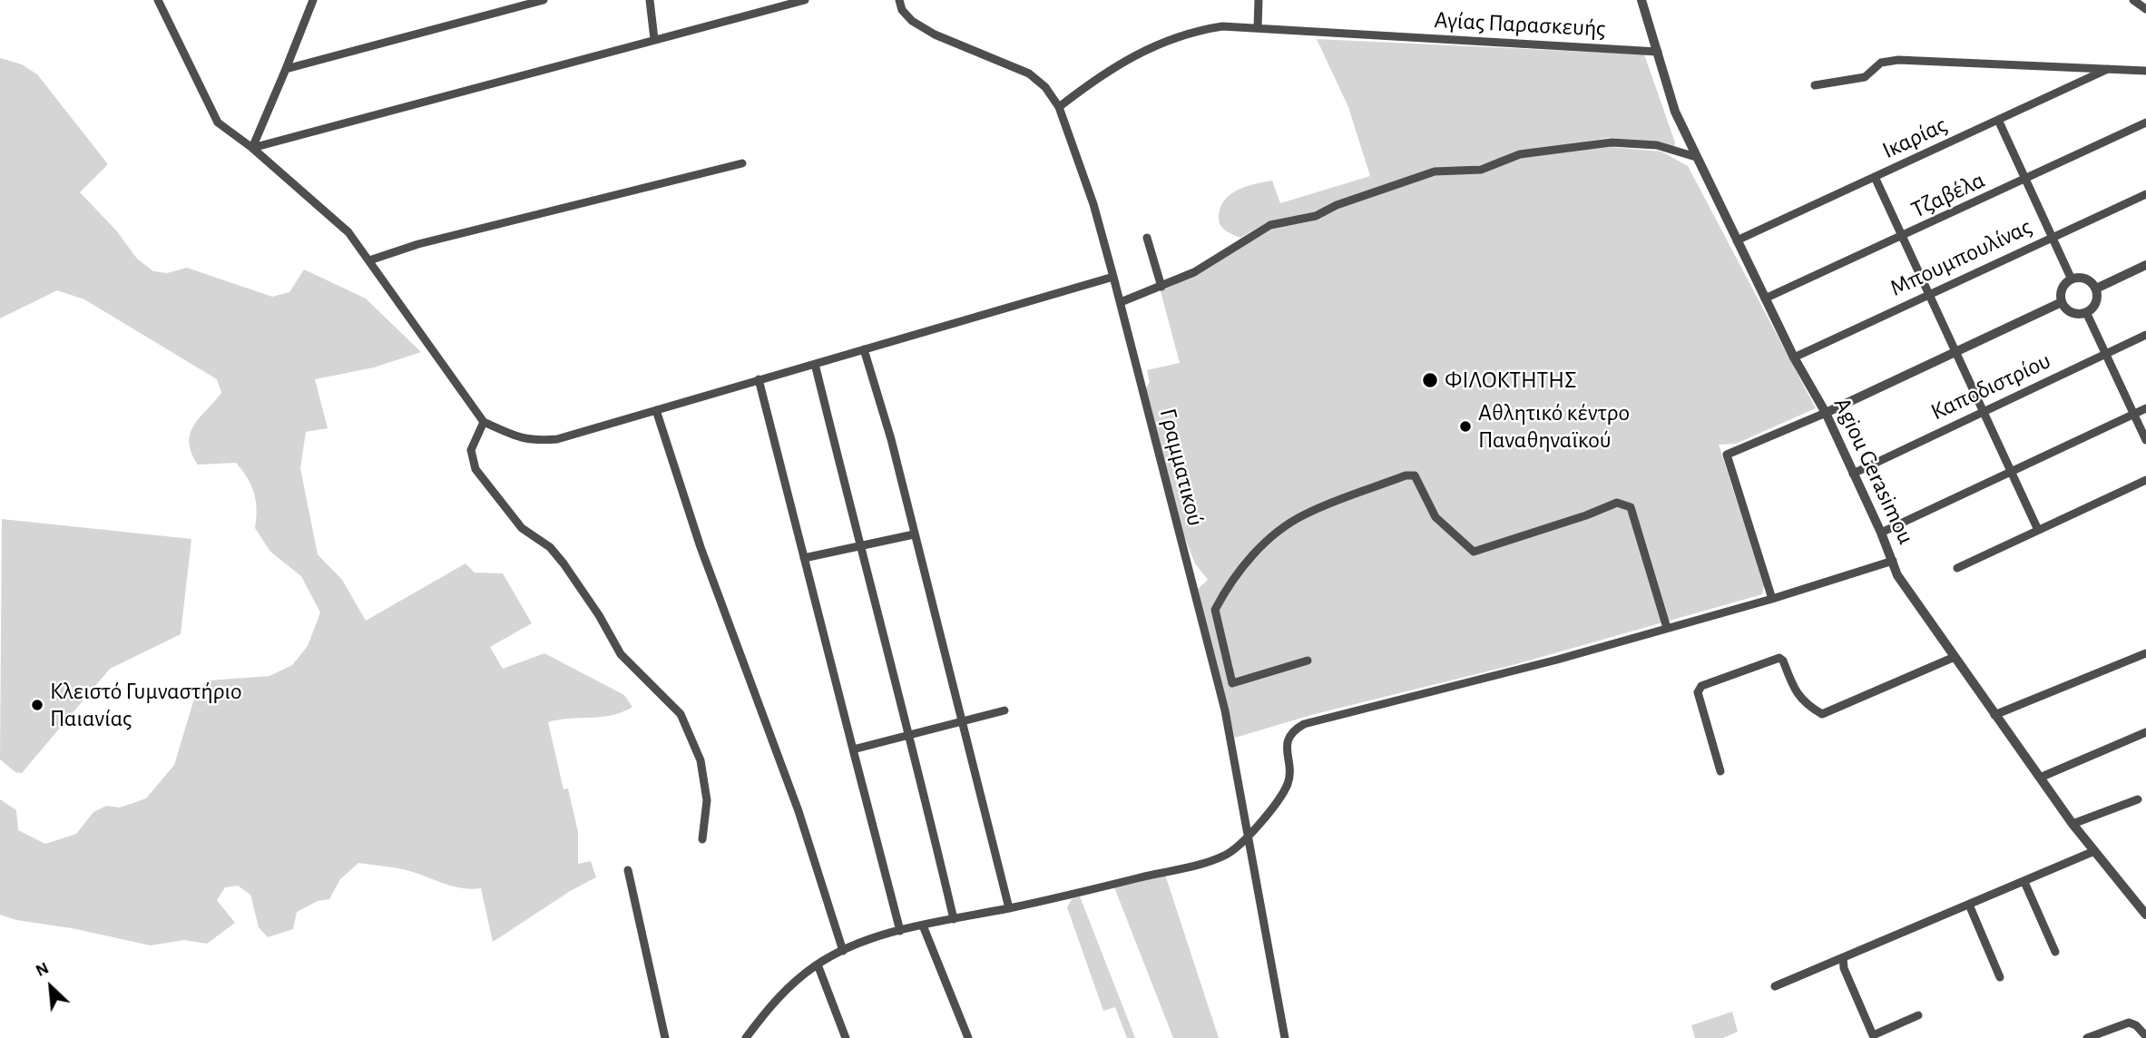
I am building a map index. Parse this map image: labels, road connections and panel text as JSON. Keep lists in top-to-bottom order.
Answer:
{
  "streets": {
    "street": [
      "Αγίας Παρασκευής",
      "Ικαρίας",
      "Τζαβέλα",
      "Μπουμπουλίνας",
      "Καποδιστρίου",
      "Γραμματικού",
      "Agiou Gerasimou"
    ]
  },
  "crossings": [
    ["Αγίας Παρασκευής", "Γραμματικού"],
    ["Αγίας Παρασκευής", "Agiou Gerasimou"],
    ["Ικαρίας", "Agiou Gerasimou"],
    ["Τζαβέλα", "Agiou Gerasimou"],
    ["Μπουμπουλίνας", "Agiou Gerasimou"],
    ["Καποδιστρίου", "Agiou Gerasimou"]
  ],
  "places": ["ΦΙΛΟΚΤΗΤΗΣ", "Αθλητικό κέντρο Παναθηναϊκού", "Κλειστό Γυμναστήριο Παιανίας"],
  "north": "top left"
}
